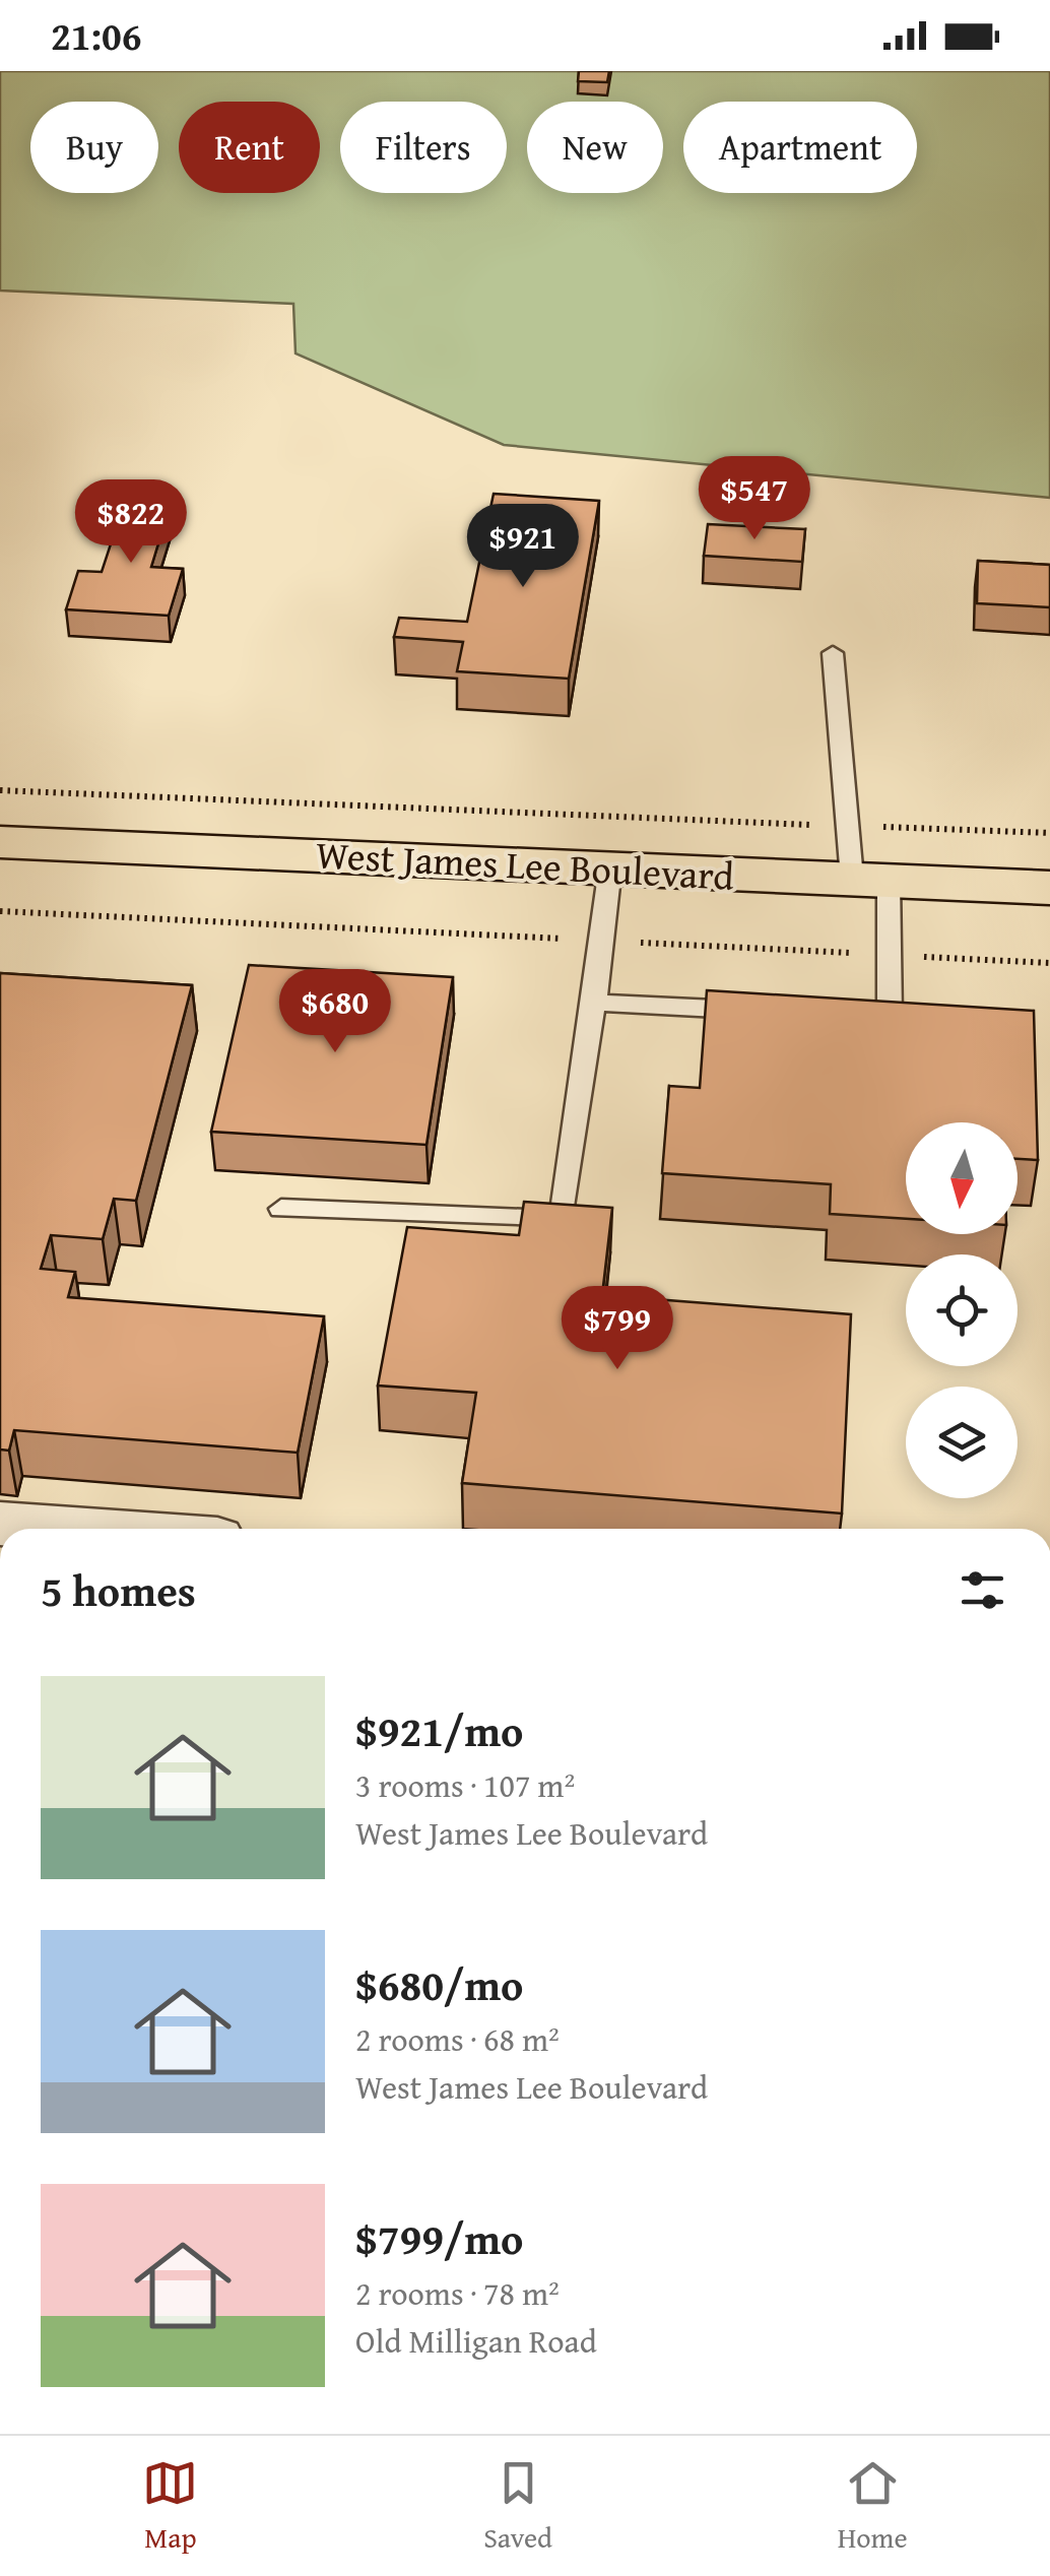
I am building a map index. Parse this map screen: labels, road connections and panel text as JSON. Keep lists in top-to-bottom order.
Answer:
{
  "streets": {
    "main road": ["West James Lee Boulevard"]
  },
  "north": "bottom",
  "page": {
    "status": "21:06",
    "chip": [
      "Buy",
      "Rent",
      "Filters",
      "New",
      "Apartment"
    ],
    "price": [
      "$547",
      "$822",
      "$921",
      "$680",
      "$799"
    ],
    "heading": "5 homes",
    "list": [
      {
        "name": "$921/mo",
        "note": "3 rooms · 107 m² · West James Lee Boulevard"
      },
      {
        "name": "$680/mo",
        "note": "2 rooms · 68 m² · West James Lee Boulevard"
      },
      {
        "name": "$799/mo",
        "note": "2 rooms · 78 m² · Old Milligan Road"
      }
    ],
    "tabs": ["Map", "Saved", "Home"]
  }
}
